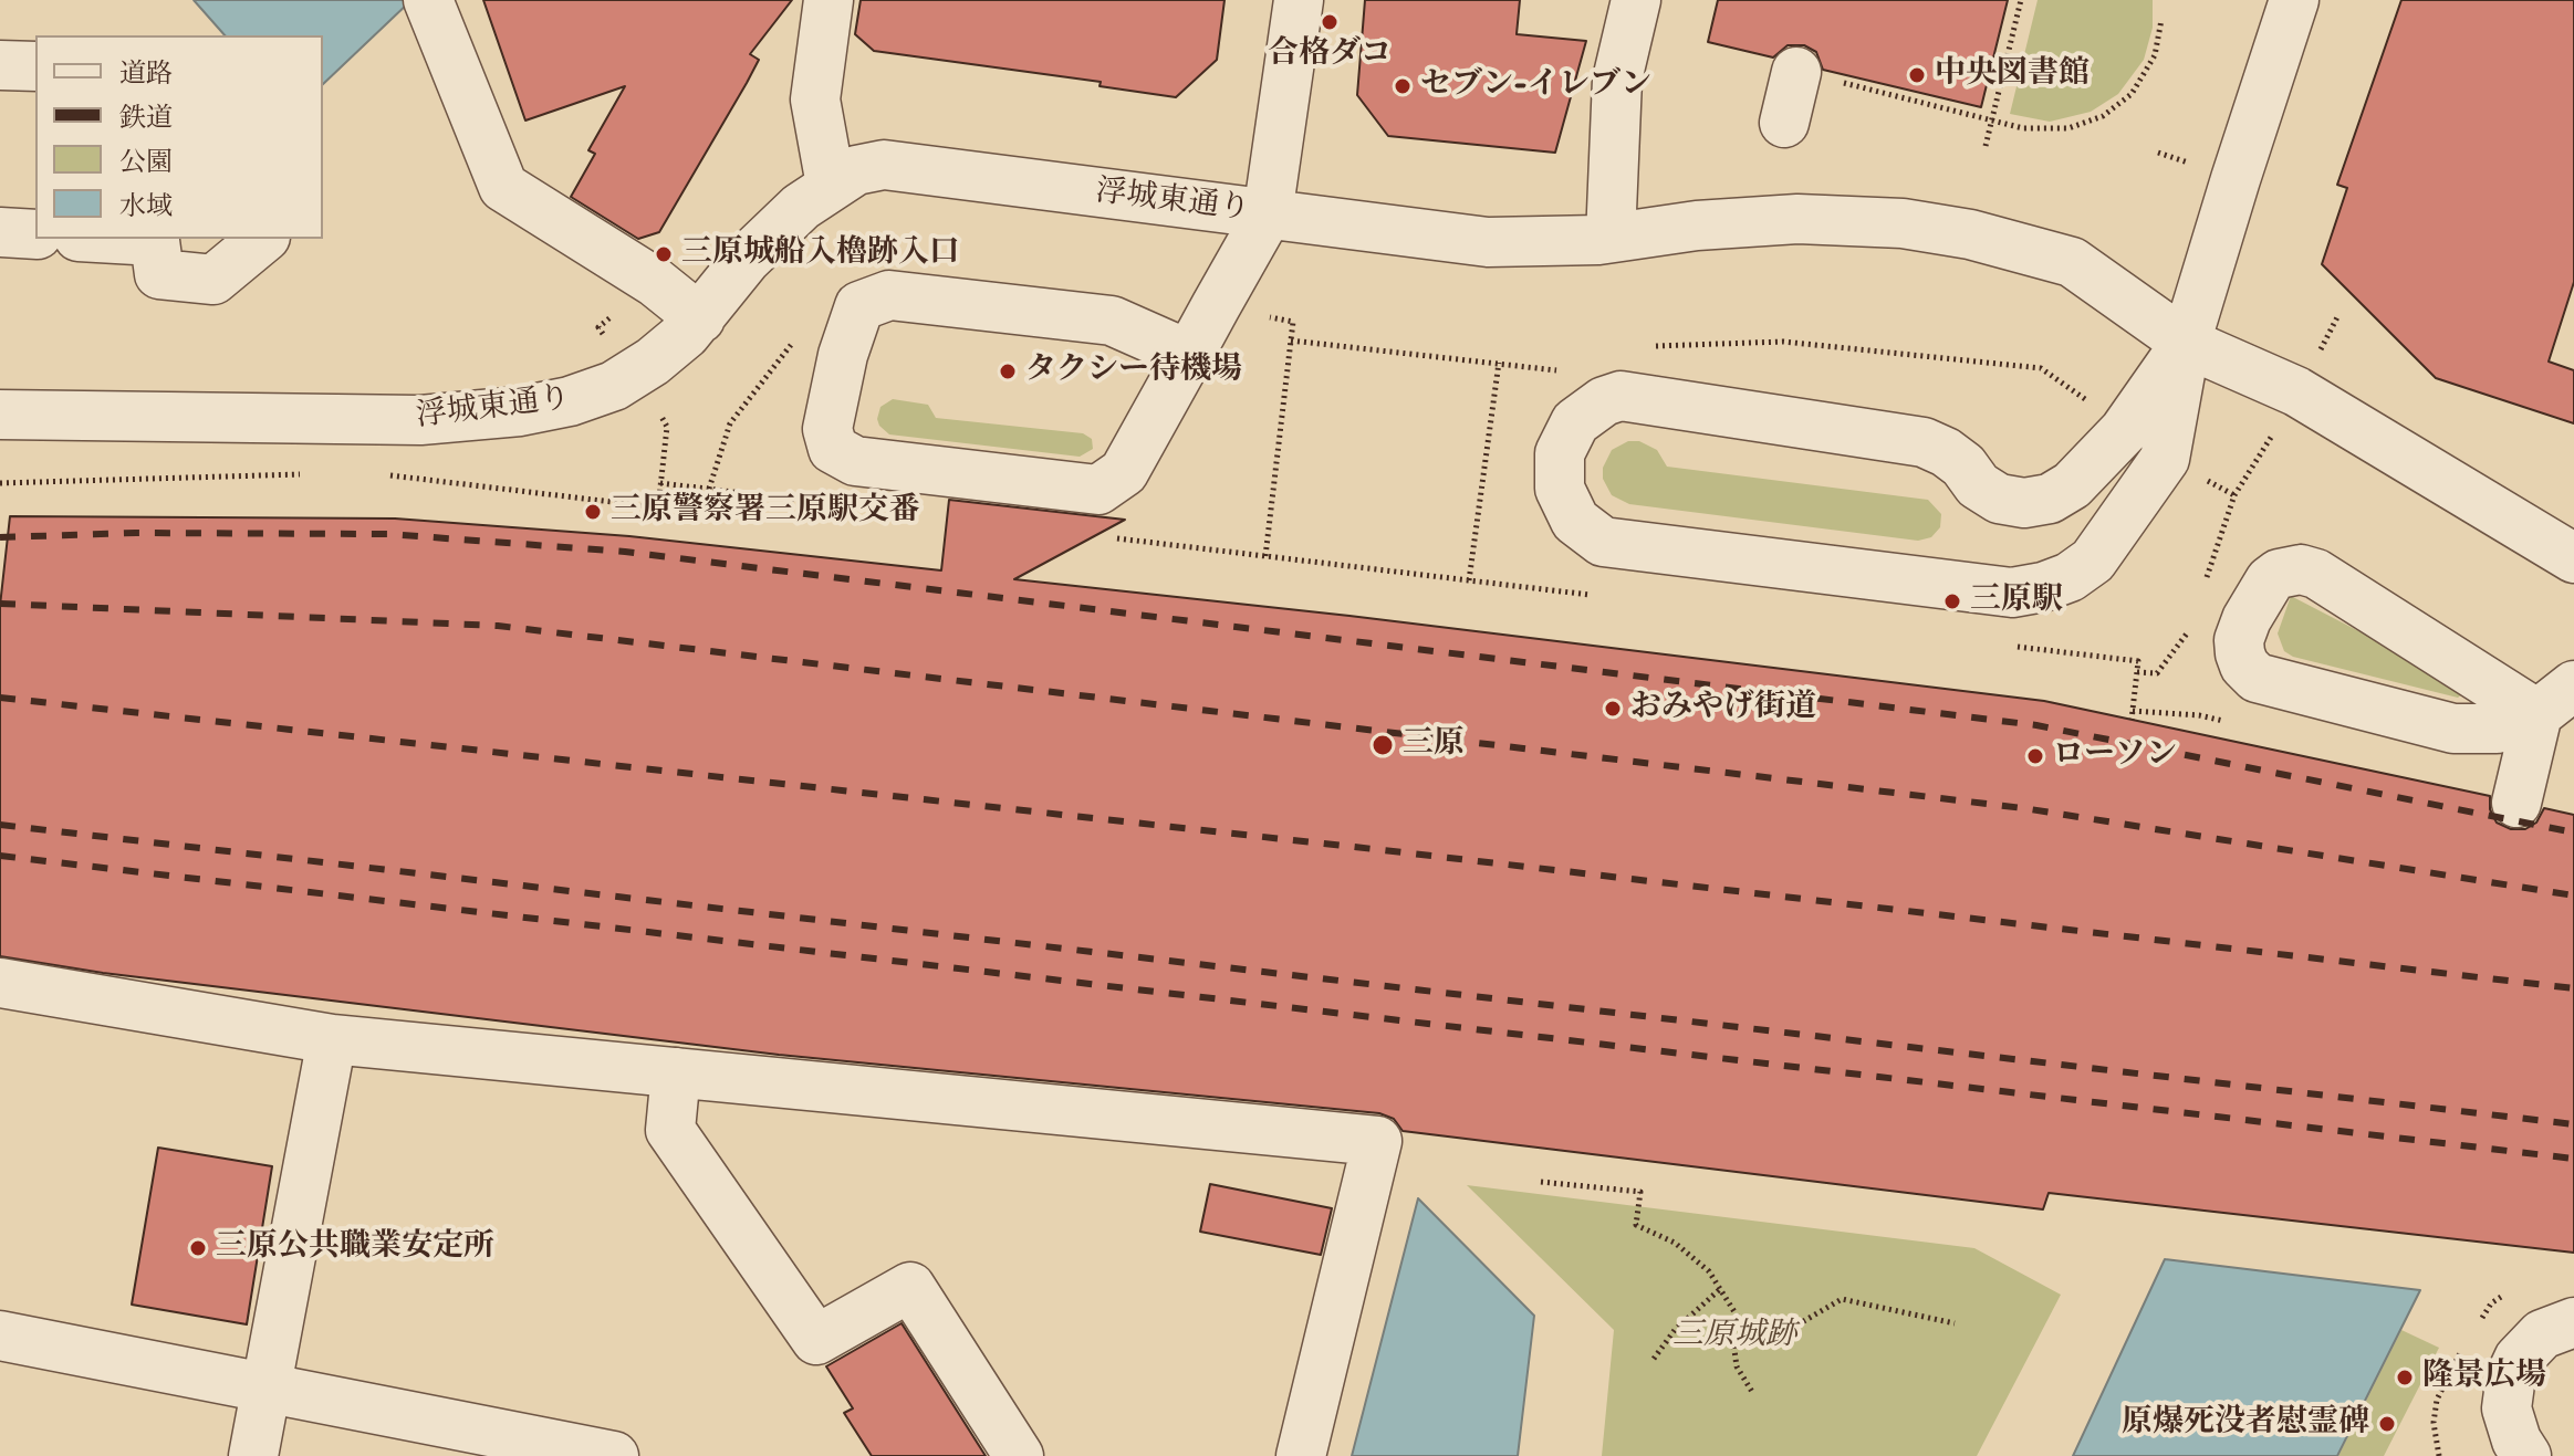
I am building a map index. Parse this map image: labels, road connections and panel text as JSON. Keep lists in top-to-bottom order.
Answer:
{
  "streets": {
    "street": ["浮城東通り"]
  },
  "parks": ["三原城跡"],
  "places": [
    "合格ダコ",
    "中央図書館",
    "セブン-イレブン",
    "三原城船入櫓跡入口",
    "タクシー待機場",
    "三原警察署三原駅交番",
    "三原駅",
    "おみやげ街道",
    "三原",
    "ローソン",
    "三原公共職業安定所",
    "隆景広場",
    "原爆死没者慰霊碑"
  ],
  "legend": [
    "道路",
    "鉄道",
    "公園",
    "水域"
  ]
}
